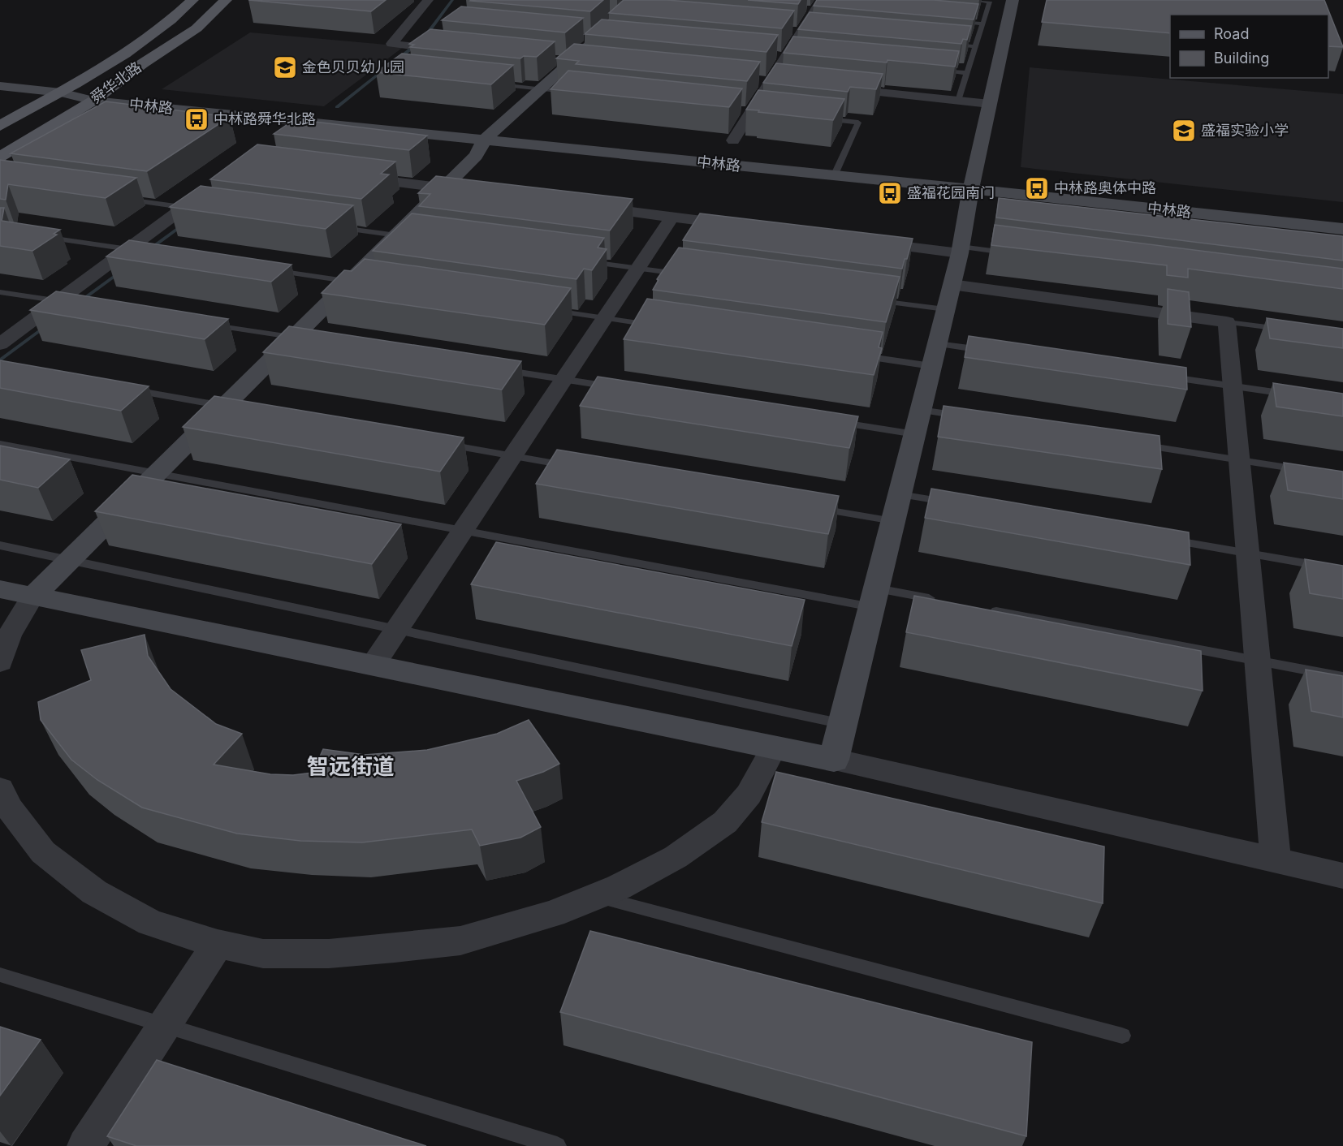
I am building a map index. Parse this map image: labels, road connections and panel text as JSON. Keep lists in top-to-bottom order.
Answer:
{
  "streets": {
    "main road": ["舜华北路"],
    "street": ["中林路"]
  },
  "crossings": [
    ["舜华北路", "中林路"]
  ],
  "districts": ["智远街道"],
  "places": {
    "school or university": ["金色贝贝幼儿园", "盛福实验小学"],
    "bus stop": ["中林路舜华北路", "中林路奥体中路", "盛福花园南门"]
  },
  "legend": ["Road", "Building"]
}
